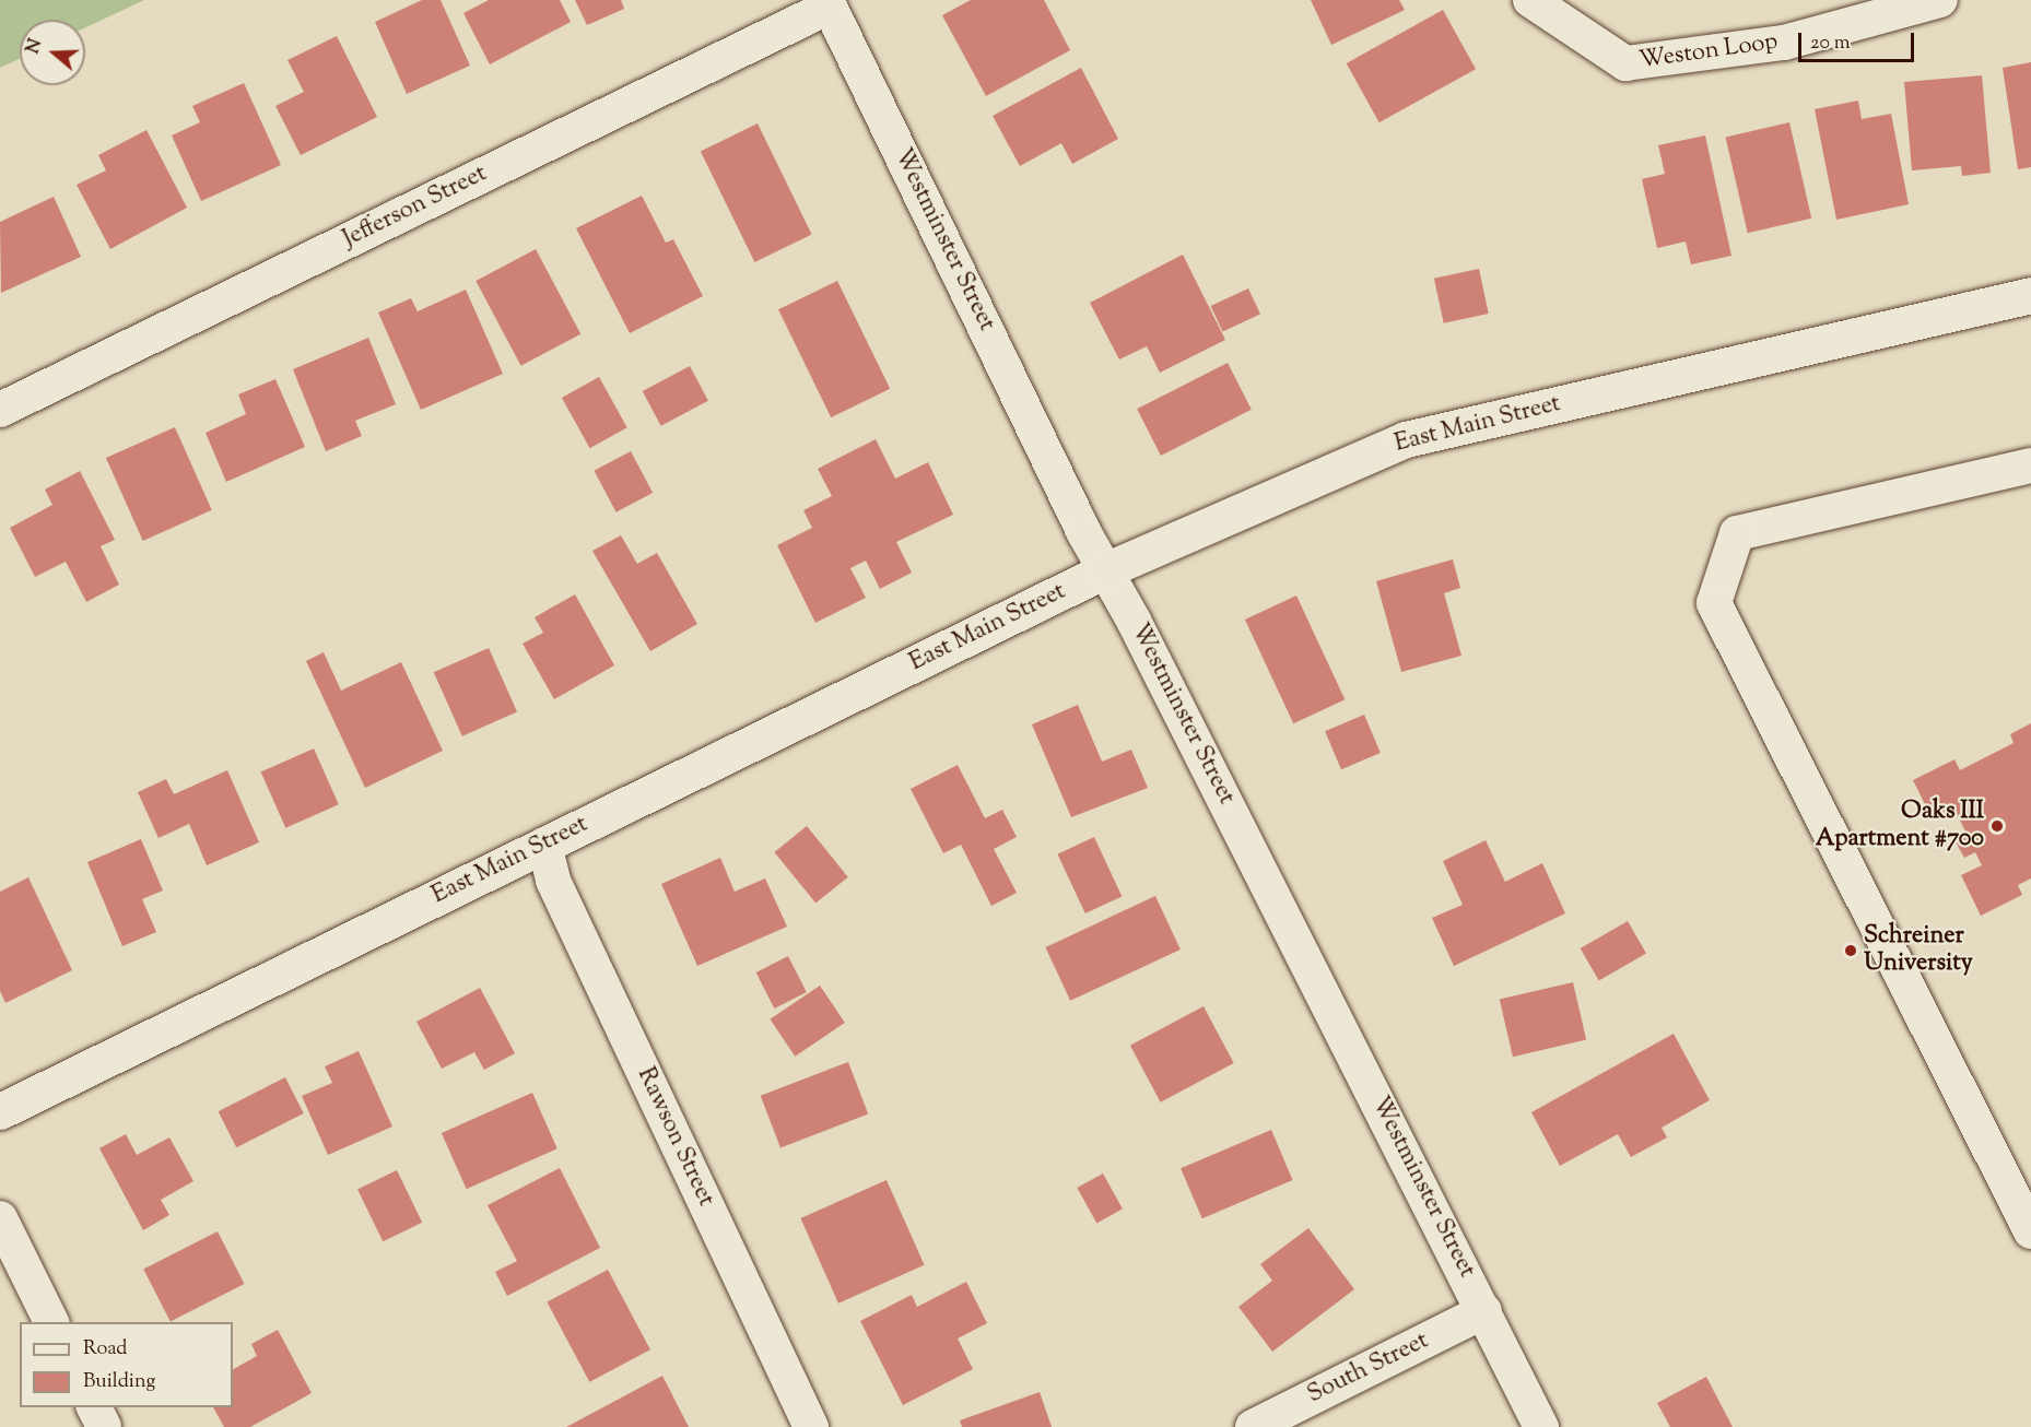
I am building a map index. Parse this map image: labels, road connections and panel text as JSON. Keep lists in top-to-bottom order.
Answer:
{
  "streets": {
    "street": [
      "Weston Loop",
      "Jefferson Street",
      "Westminster Street",
      "East Main Street",
      "Rawson Street",
      "South Street"
    ]
  },
  "crossings": [
    ["Jefferson Street", "Westminster Street"],
    ["Westminster Street", "East Main Street"],
    ["Westminster Street", "South Street"],
    ["East Main Street", "Rawson Street"]
  ],
  "places": ["Oaks III Apartment #700", "Schreiner University"],
  "legend": ["Road", "Building"],
  "scale_bar": "20 m",
  "north": "left"
}
